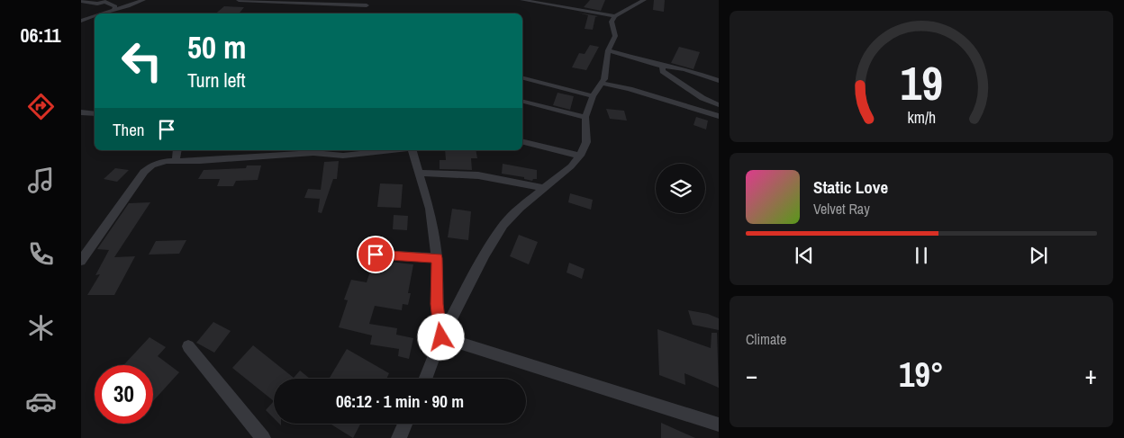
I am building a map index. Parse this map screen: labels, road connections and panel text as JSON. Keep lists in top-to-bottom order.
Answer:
{
  "page": {
    "tabs": "06:11",
    "turn": ["50 m", "Turn left"],
    "then": "Then",
    "song": ["Static Love", "Velvet Ray"],
    "tile": "Climate",
    "heat": ["−", "19°", "+"],
    "limit": "30",
    "trip": "06:12 · 1 min · 90 m",
    "gauge": ["19", "km/h"]
  }
}
